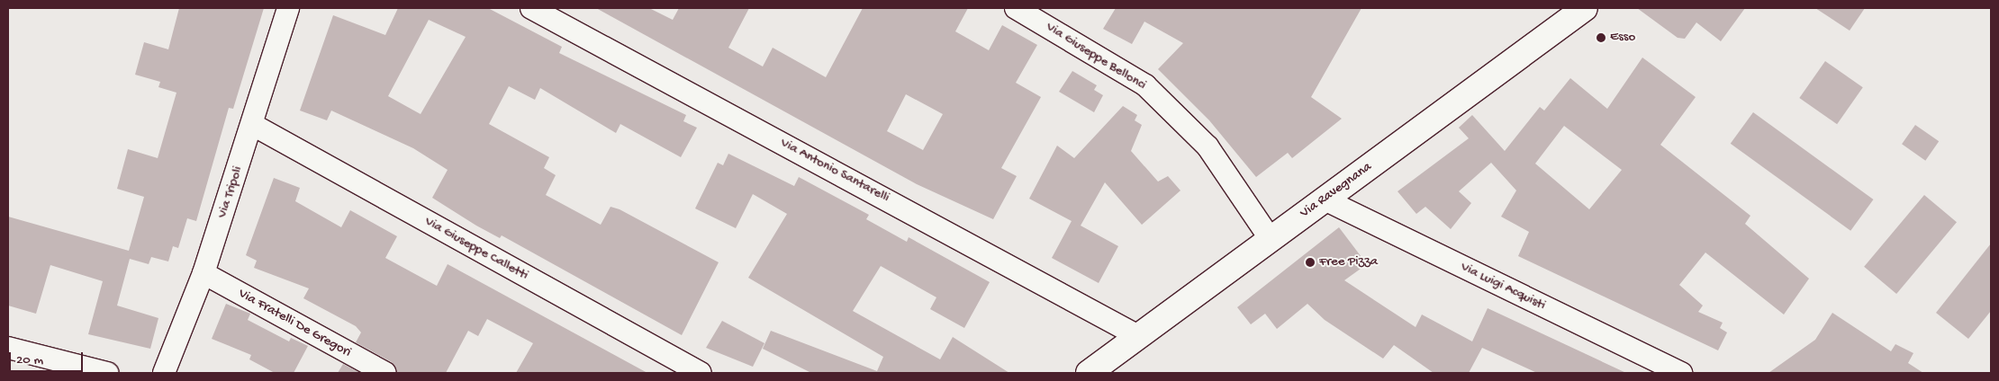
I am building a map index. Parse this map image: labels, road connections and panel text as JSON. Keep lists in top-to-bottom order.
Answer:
{
  "streets": {
    "main road": ["Via Ravegnana"],
    "street": [
      "Via Giuseppe Bellonci",
      "Via Antonio Santarelli",
      "Via Tripoli",
      "Via Giuseppe Calletti",
      "Via Luigi Acquisti",
      "Via Fratelli De Gregori"
    ]
  },
  "crossings": [
    ["Via Giuseppe Bellonci", "Via Ravegnana"],
    ["Via Antonio Santarelli", "Via Ravegnana"],
    ["Via Ravegnana", "Via Luigi Acquisti"],
    ["Via Tripoli", "Via Giuseppe Calletti"],
    ["Via Tripoli", "Via Fratelli De Gregori"]
  ],
  "places": ["Esso", "Free Pizza"],
  "scale_bar": "20 m"
}
